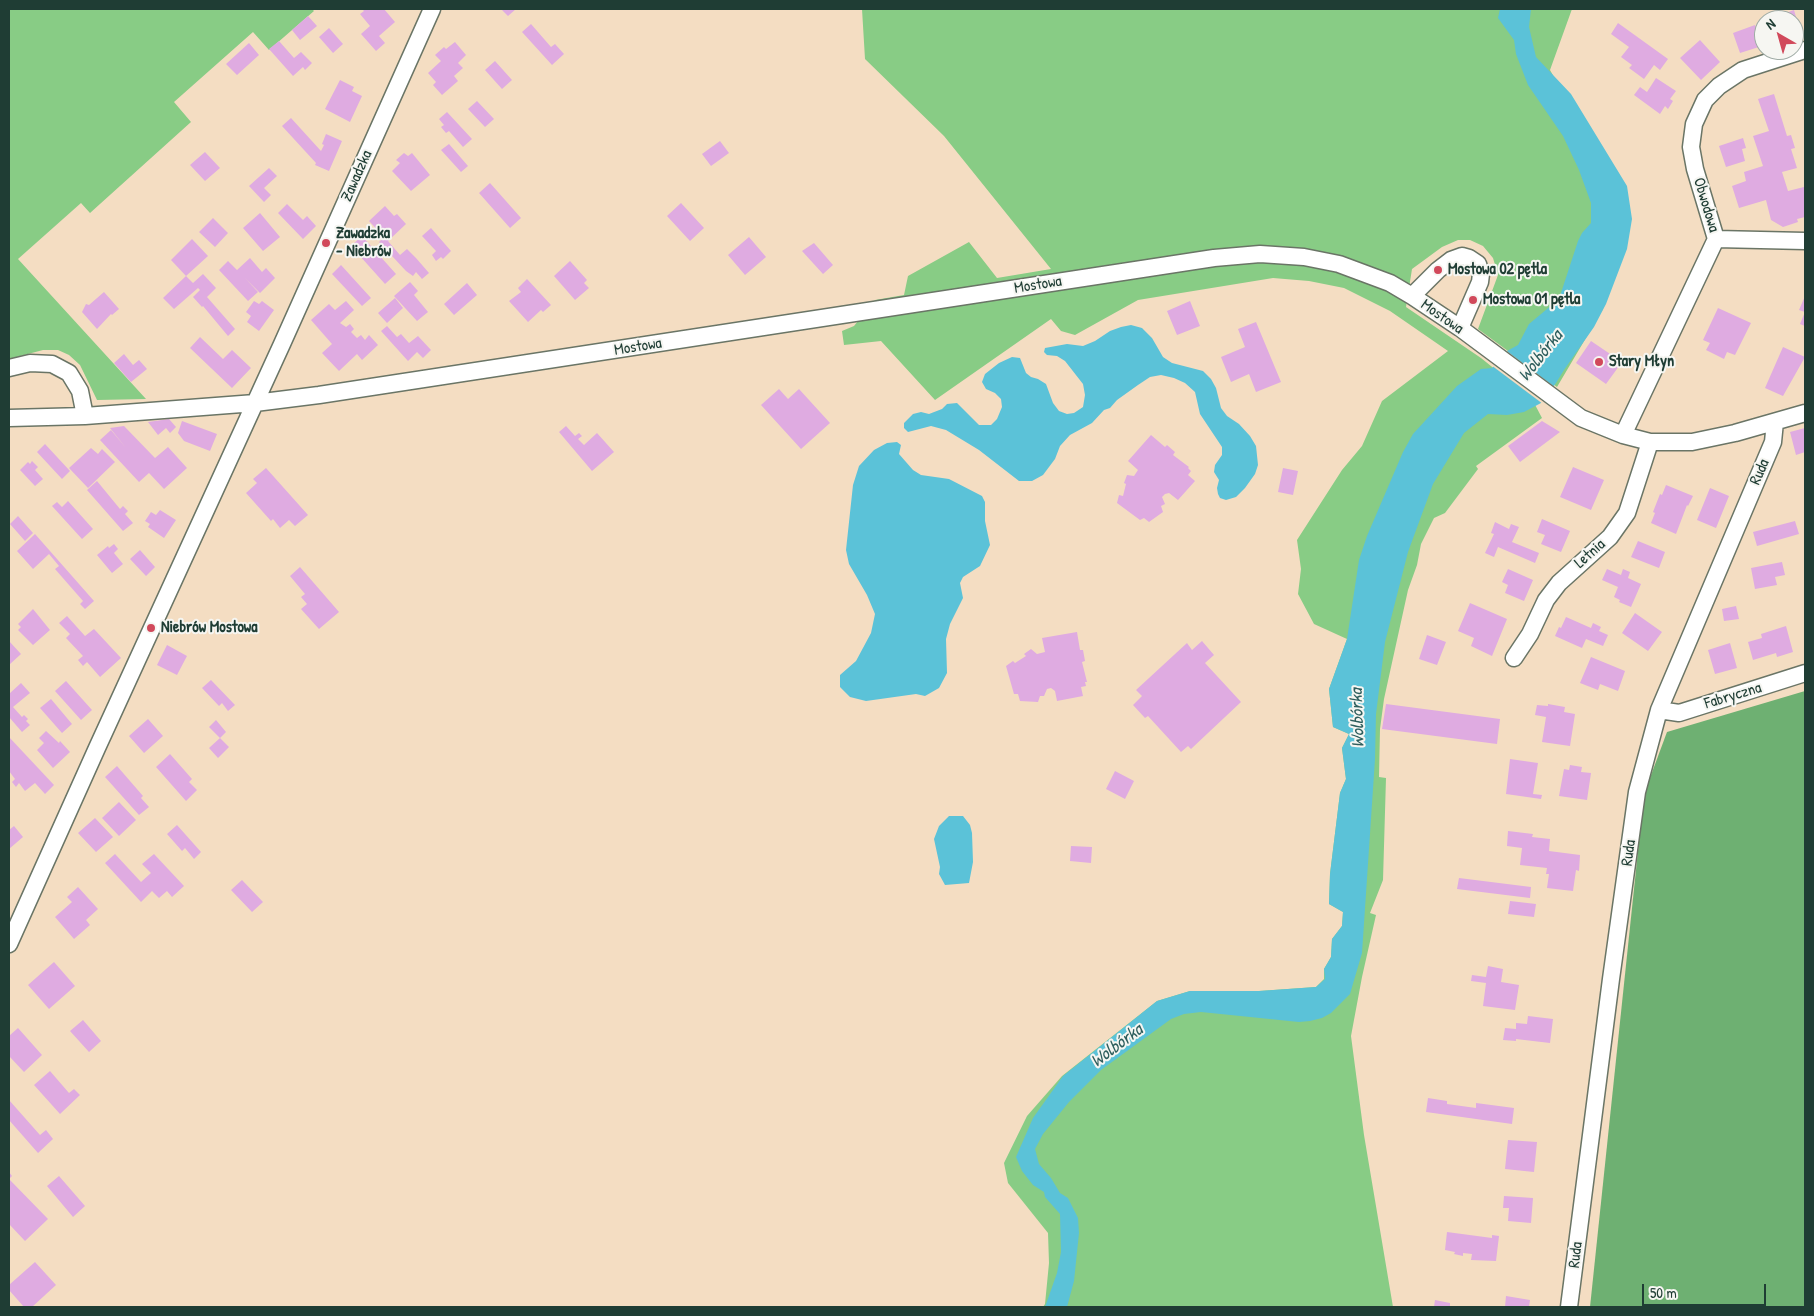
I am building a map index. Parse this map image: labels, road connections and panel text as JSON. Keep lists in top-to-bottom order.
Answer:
{
  "streets": {
    "street": [
      "Zawadzka",
      "Obwodowa",
      "Mostowa",
      "Ruda",
      "Letnia",
      "Fabryczna"
    ]
  },
  "crossings": [
    ["Zawadzka", "Mostowa"],
    ["Obwodowa", "Mostowa"],
    ["Mostowa", "Ruda"],
    ["Mostowa", "Letnia"],
    ["Ruda", "Fabryczna"]
  ],
  "water": ["Wolbórka"],
  "places": [
    "Zawadzka - Niebrów",
    "Mostowa 02 pętla",
    "Mostowa 01 pętla",
    "Stary Młyn",
    "Niebrów Mostowa"
  ],
  "scale_bar": "50 m",
  "north": "top left"
}
